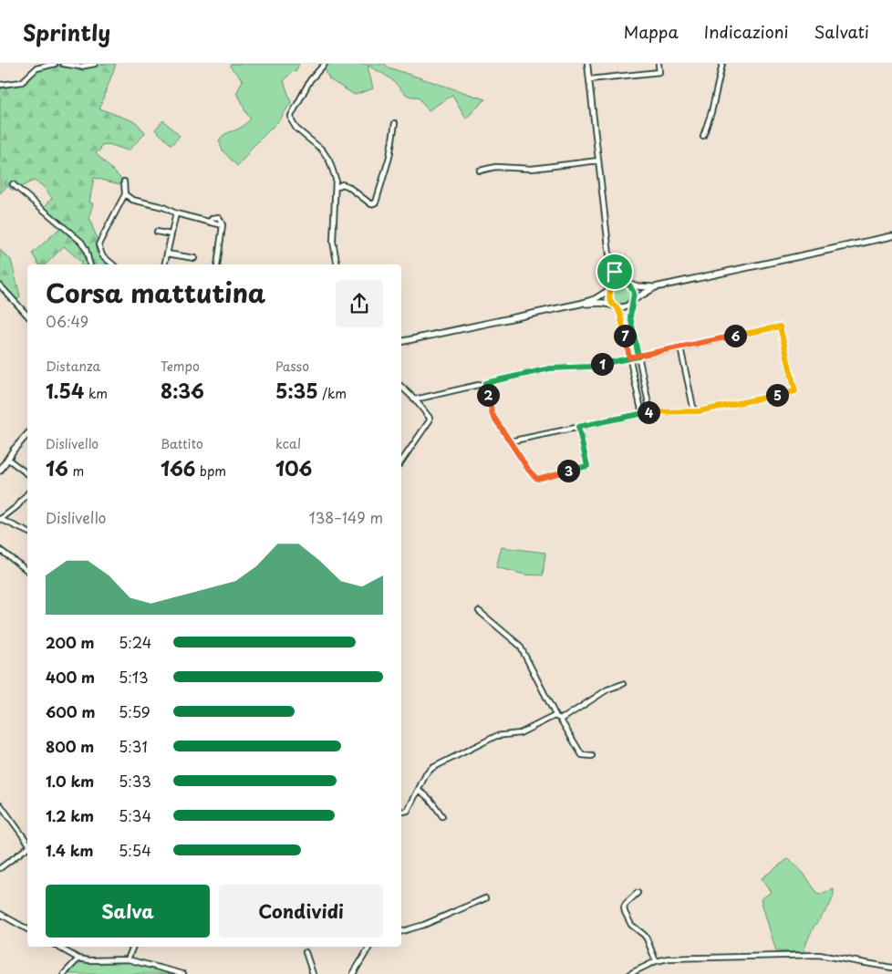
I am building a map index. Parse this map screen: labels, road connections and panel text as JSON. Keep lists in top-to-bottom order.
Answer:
{
  "page": {
    "header": "Sprintly",
    "nav": ["Mappa", "Indicazioni", "Salvati"],
    "heading": ["Corsa mattutina", "06:49"],
    "pins": [
      "6",
      "7",
      "1",
      "2",
      "5",
      "4",
      "3"
    ],
    "stats": [
      ["Distanza", "1.54 km"],
      ["Tempo", "8:36"],
      ["Passo", "5:35 /km"],
      ["Dislivello", "16 m"],
      ["Battito", "166 bpm"],
      ["kcal", "106"]
    ],
    "chart": ["Dislivello", "138–149 m"],
    "list": [
      {
        "name": "200 m",
        "note": "5:24"
      },
      {
        "name": "400 m",
        "note": "5:13"
      },
      {
        "name": "600 m",
        "note": "5:59"
      },
      {
        "name": "800 m",
        "note": "5:31"
      },
      {
        "name": "1.0 km",
        "note": "5:33"
      },
      {
        "name": "1.2 km",
        "note": "5:34"
      },
      {
        "name": "1.4 km",
        "note": "5:54"
      }
    ],
    "buttons": ["Salva", "Condividi"]
  }
}
